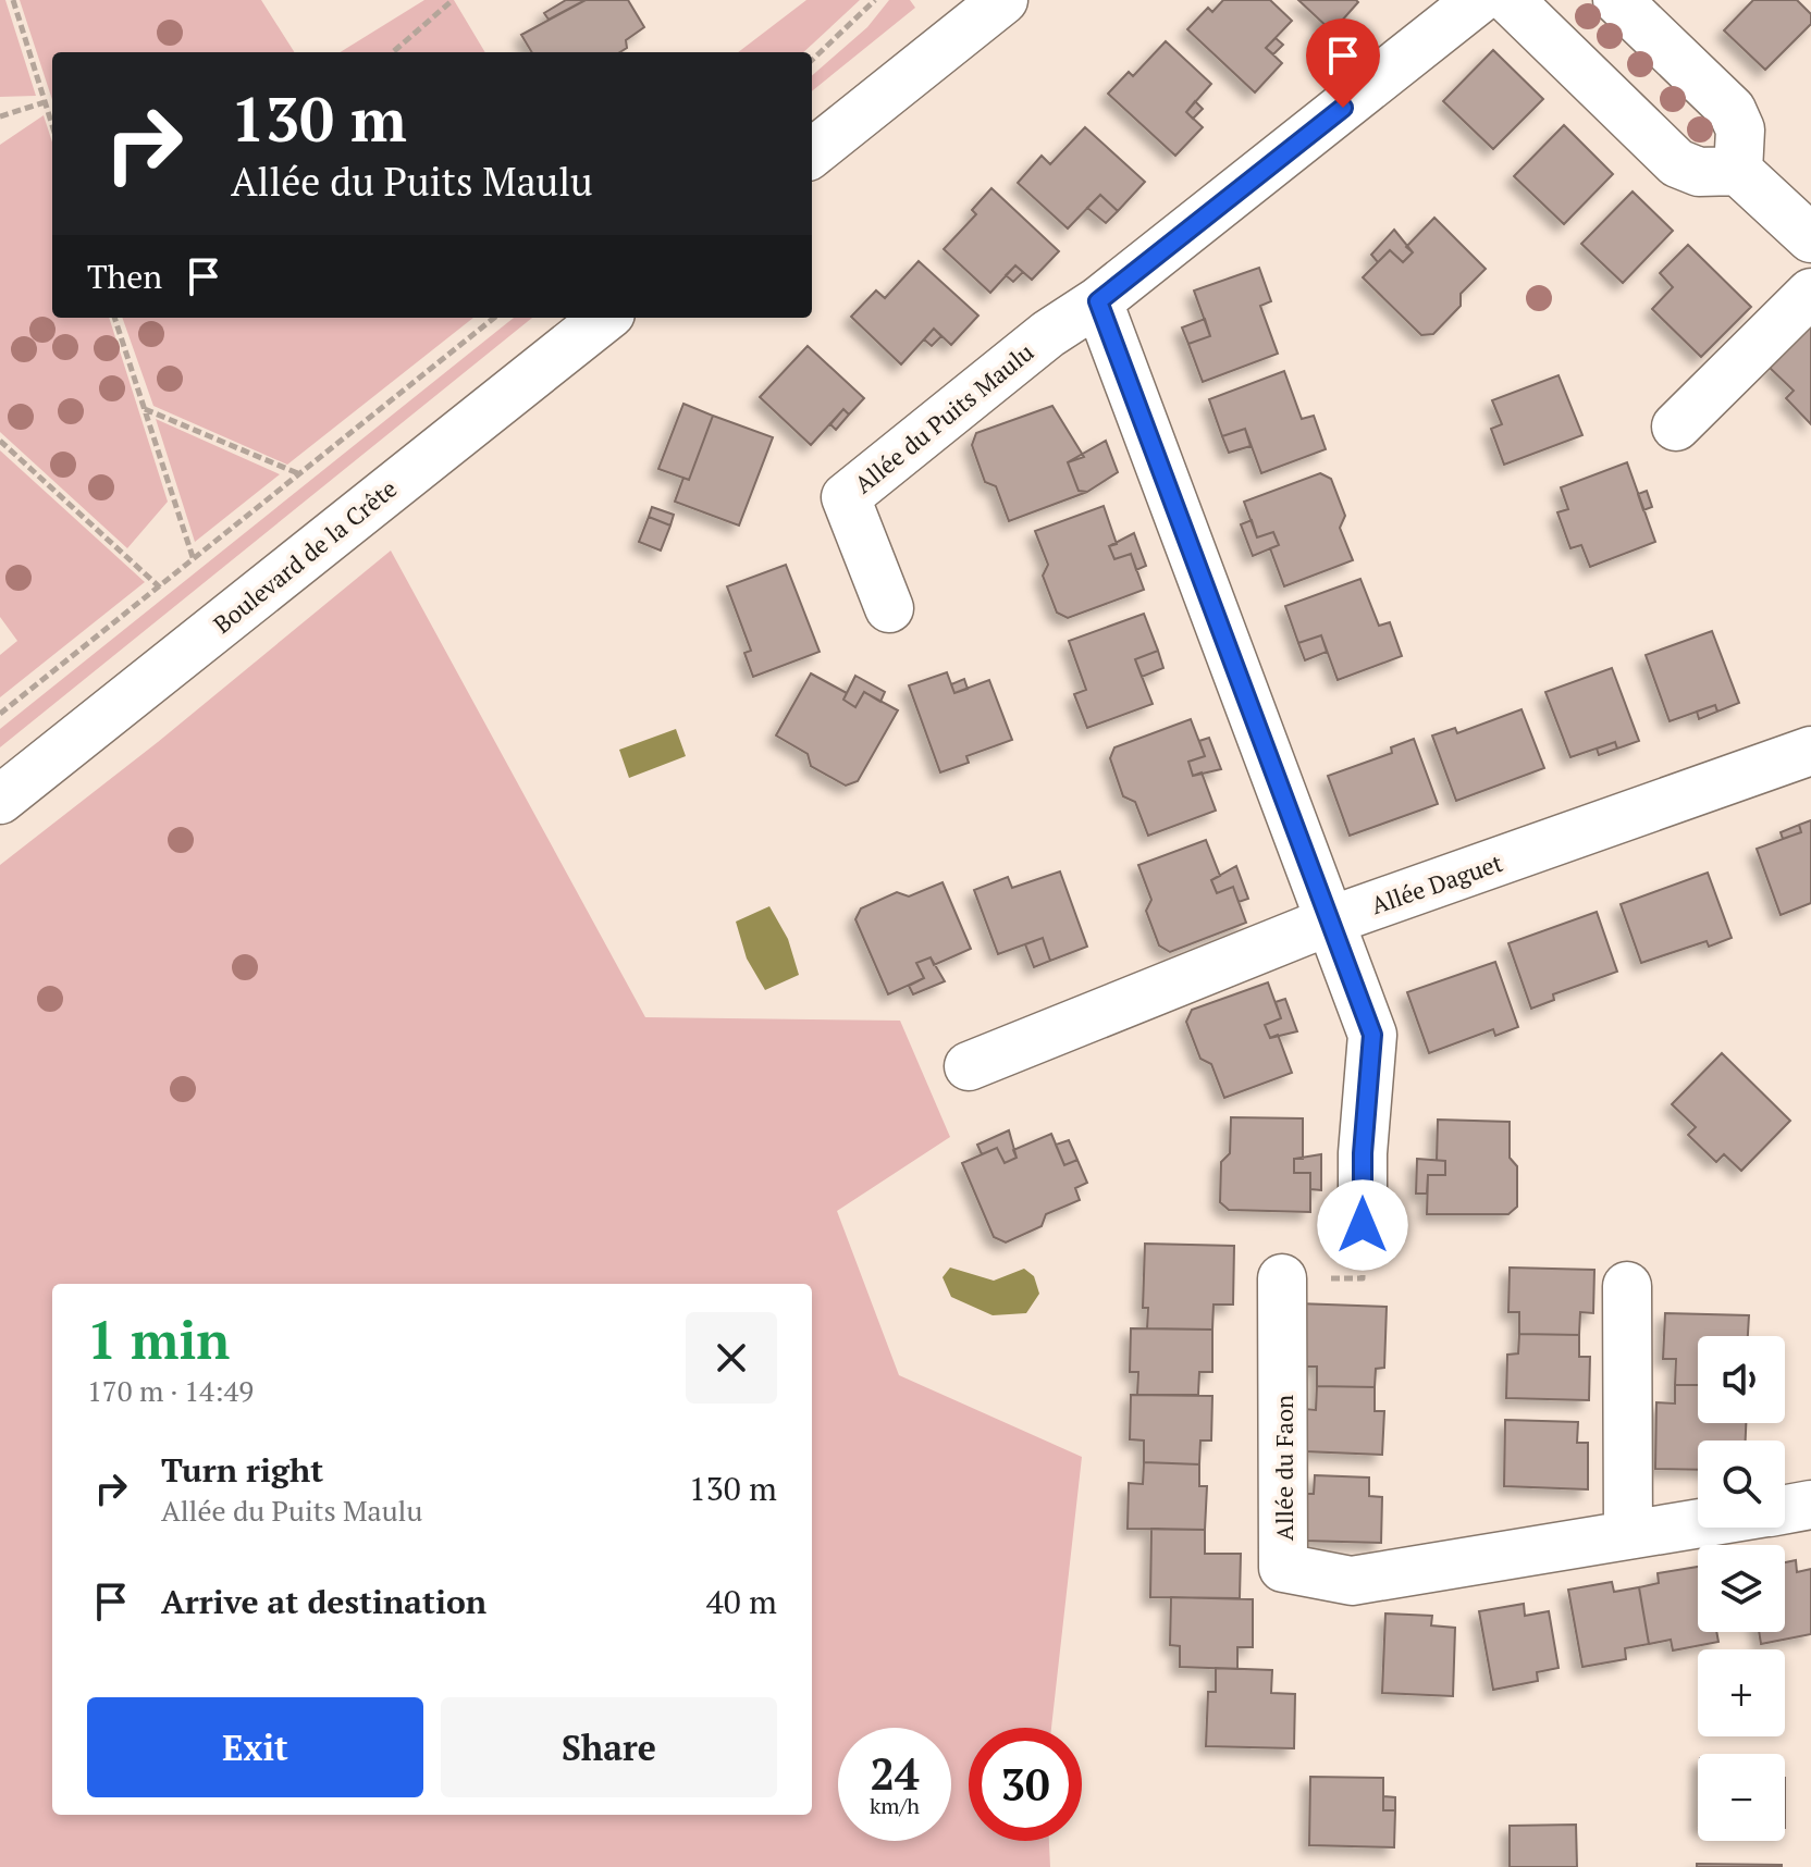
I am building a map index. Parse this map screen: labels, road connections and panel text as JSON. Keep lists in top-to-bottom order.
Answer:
{
  "streets": {
    "street": [
      "Allée du Puits Maulu",
      "Boulevard de la Crête",
      "Allée Daguet",
      "Allée du Faon"
    ]
  },
  "page": {
    "turn": ["130 m", "Allée du Puits Maulu"],
    "then": "Then",
    "heading": ["1 min", "170 m · 14:49"],
    "map_buttons": ["+", "−"],
    "list": [
      {
        "name": "Turn right",
        "note": "Allée du Puits Maulu",
        "value": "130 m"
      },
      {
        "name": "Arrive at destination",
        "value": "40 m"
      }
    ],
    "buttons": ["Exit", "Share"],
    "speed": "24 km/h",
    "limit": "30"
  }
}
